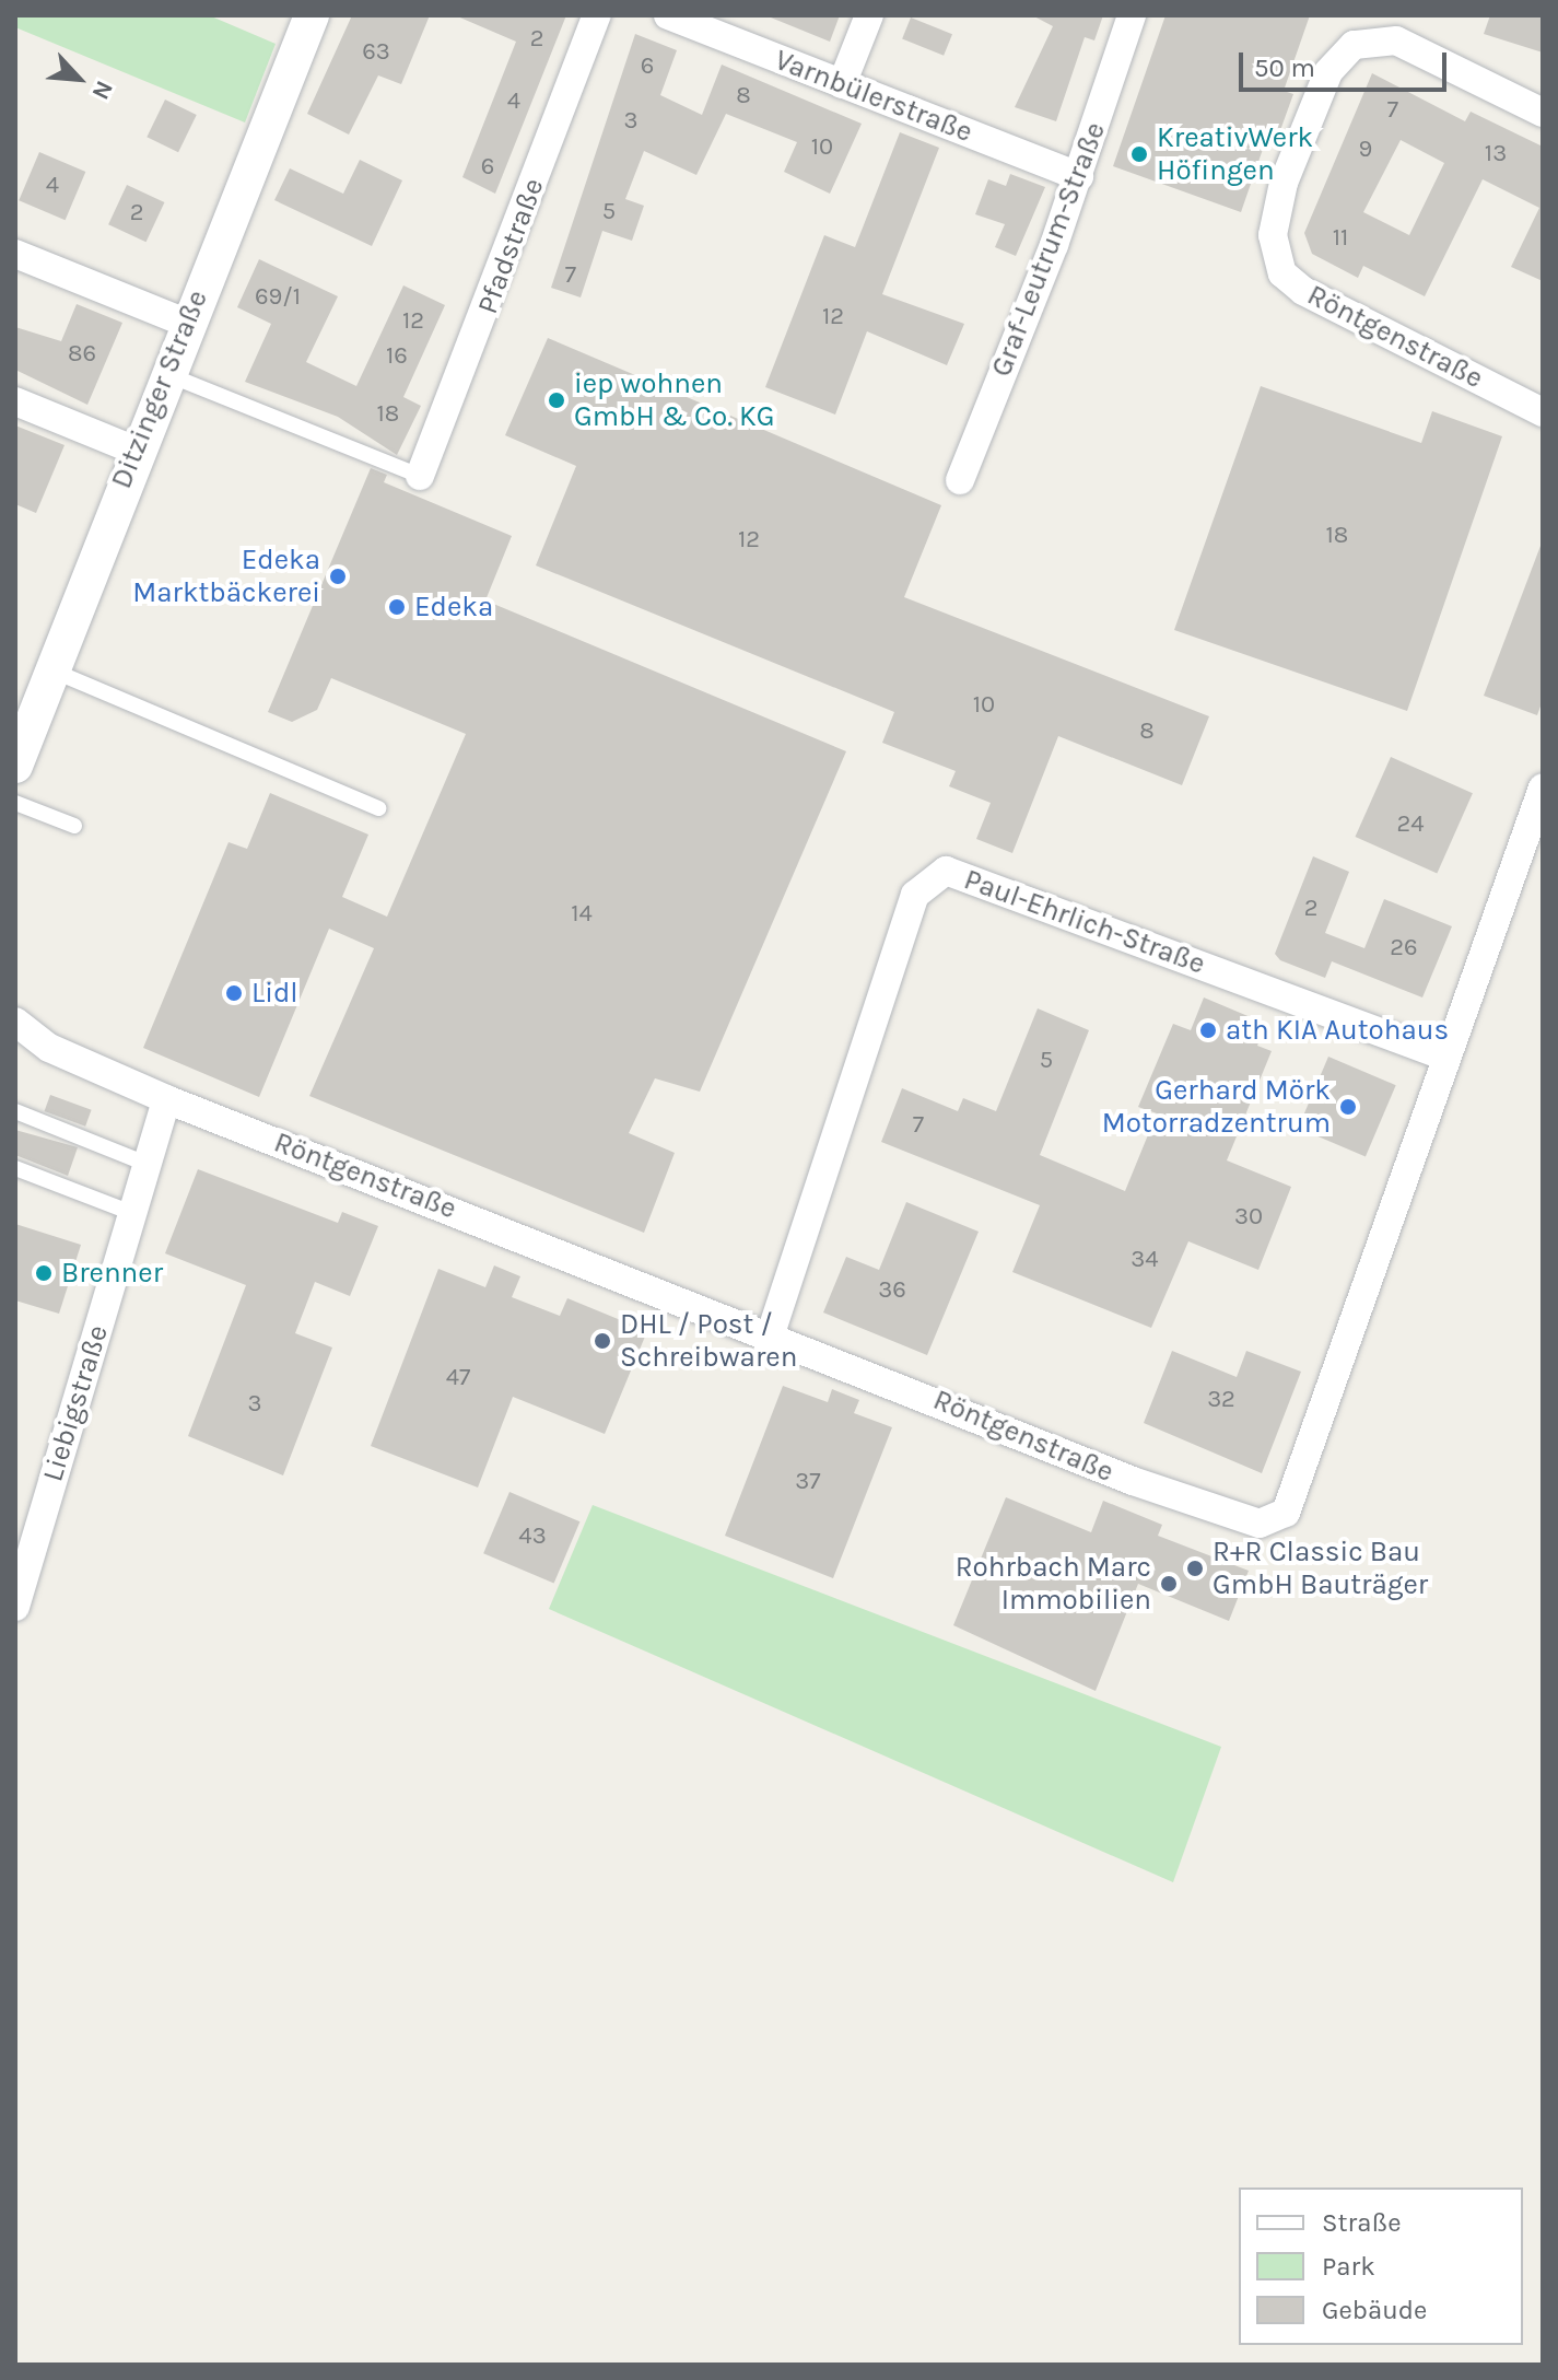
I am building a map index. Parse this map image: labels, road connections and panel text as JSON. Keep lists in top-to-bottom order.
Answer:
{
  "streets": {
    "street": [
      "Varnbülerstraße",
      "Pfadstraße",
      "Graf-Leutrum-Straße",
      "Röntgenstraße",
      "Ditzinger Straße",
      "Paul-Ehrlich-Straße",
      "Liebigstraße"
    ]
  },
  "crossings": [
    ["Varnbülerstraße", "Graf-Leutrum-Straße"],
    ["Röntgenstraße", "Paul-Ehrlich-Straße"],
    ["Röntgenstraße", "Liebigstraße"]
  ],
  "places": [
    "KreativWerk Höfingen",
    "iep wohnen GmbH & Co. KG",
    "Edeka Marktbäckerei",
    "Edeka",
    "Lidl",
    "ath KIA Autohaus",
    "Gerhard Mörk Motorradzentrum",
    "Brenner",
    "DHL / Post / Schreibwaren",
    "R+R Classic Bau GmbH Bauträger",
    "Rohrbach Marc Immobilien"
  ],
  "house_numbers": [
    "2",
    "63",
    "6",
    "8",
    "4",
    "7",
    "3",
    "10",
    "9",
    "13",
    "6",
    "4",
    "5",
    "2",
    "11",
    "7",
    "69/1",
    "12",
    "12",
    "86",
    "16",
    "18",
    "18",
    "12",
    "10",
    "8",
    "24",
    "2",
    "14",
    "26",
    "5",
    "7",
    "30",
    "34",
    "36",
    "47",
    "32",
    "3",
    "37",
    "43"
  ],
  "legend": ["Straße", "Park", "Gebäude"],
  "scale_bar": "50 m",
  "north": "bottom right"
}
